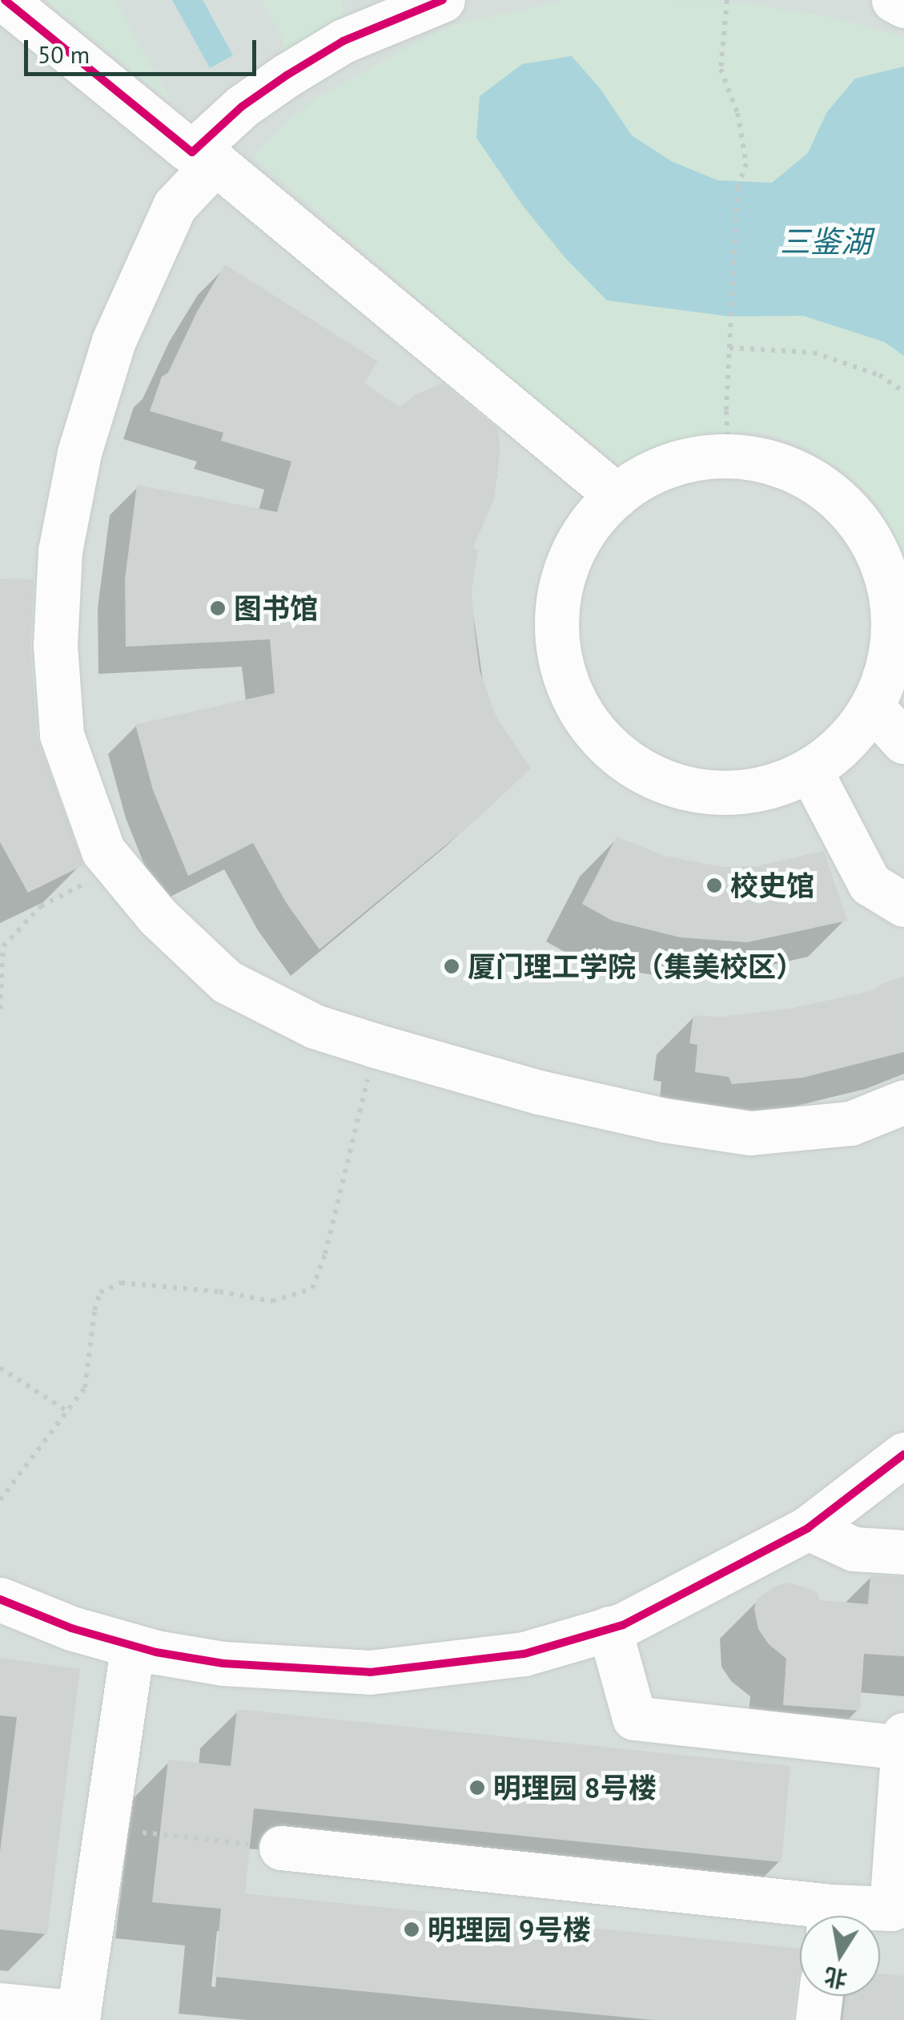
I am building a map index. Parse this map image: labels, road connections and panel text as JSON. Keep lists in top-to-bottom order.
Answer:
{
  "water": ["三鉴湖"],
  "places": [
    "图书馆",
    "校史馆",
    "厦门理工学院（集美校区）",
    "明理园 8号楼",
    "明理园 9号楼"
  ],
  "scale_bar": "50 m",
  "north": "bottom"
}
